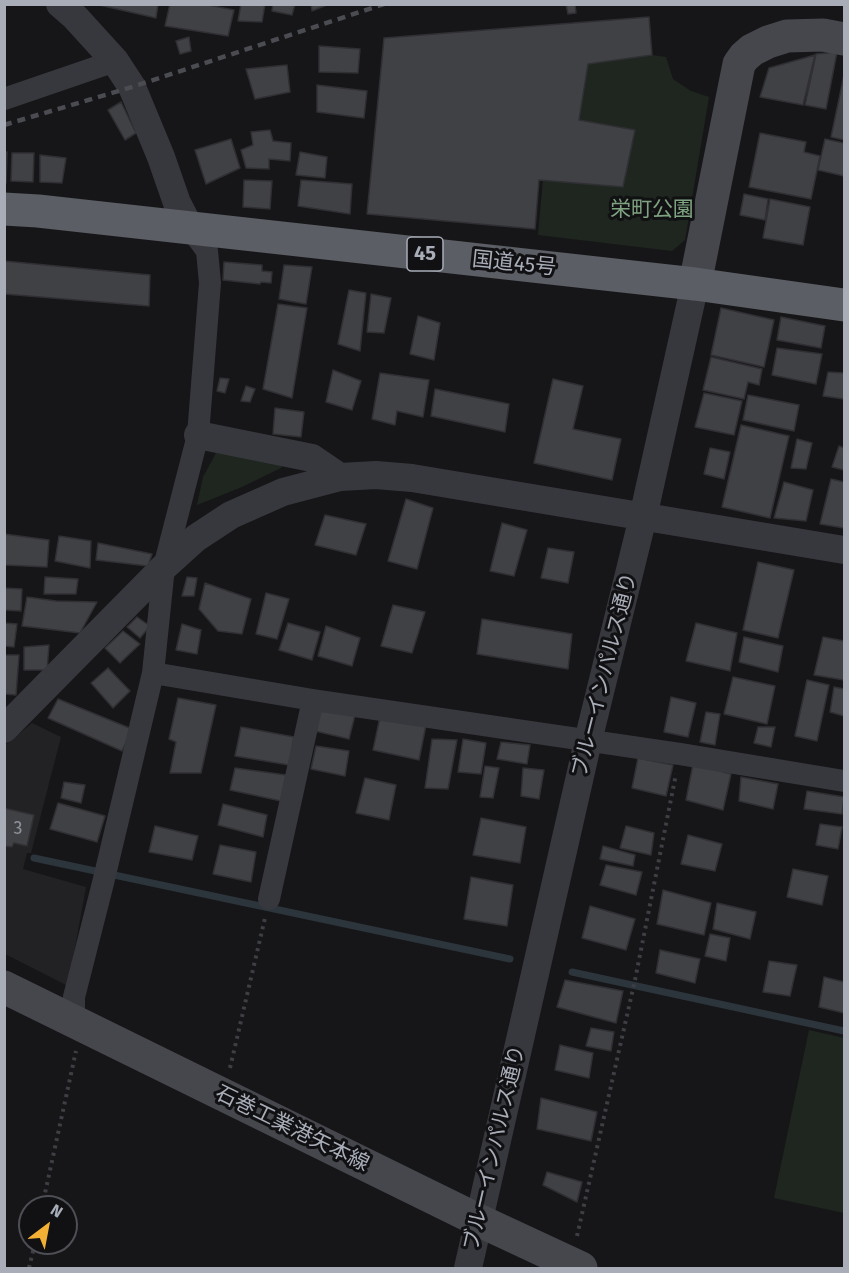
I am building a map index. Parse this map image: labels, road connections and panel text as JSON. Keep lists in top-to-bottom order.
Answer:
{
  "streets": {
    "highway": ["45", "国道45号"],
    "main road": ["ブルーインパルス通り", "石巻工業港矢本線"]
  },
  "crossings": [
    ["国道45号", "ブルーインパルス通り"],
    ["ブルーインパルス通り", "石巻工業港矢本線"]
  ],
  "parks": ["栄町公園"],
  "house_numbers": ["3"],
  "north": "top right"
}
